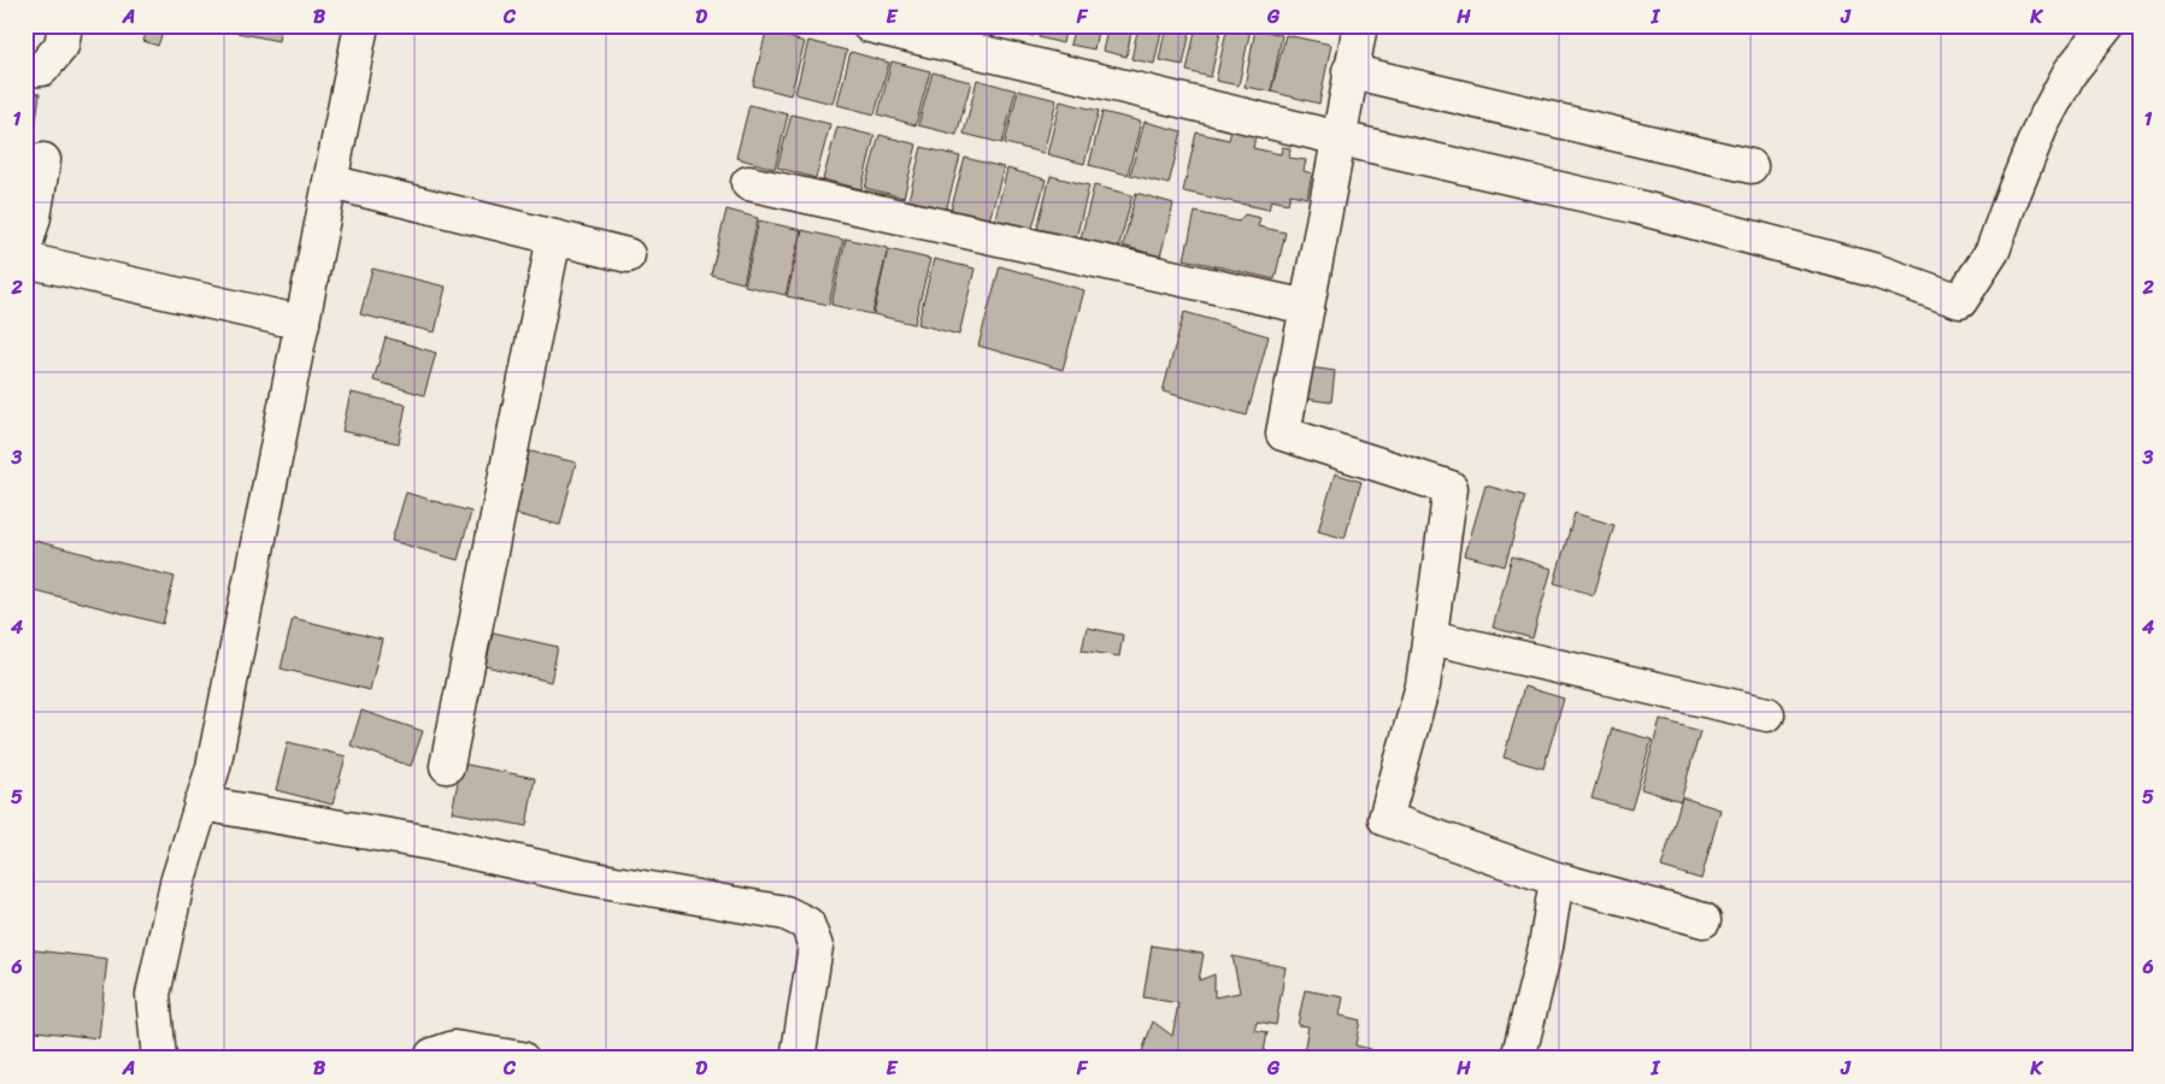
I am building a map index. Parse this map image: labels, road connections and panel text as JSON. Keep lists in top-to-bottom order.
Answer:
{
  "grid": {
    "columns": [
      "A",
      "B",
      "C",
      "D",
      "E",
      "F",
      "G",
      "H",
      "I",
      "J",
      "K"
    ],
    "rows": [
      "1",
      "2",
      "3",
      "4",
      "5",
      "6"
    ]
  }
}
